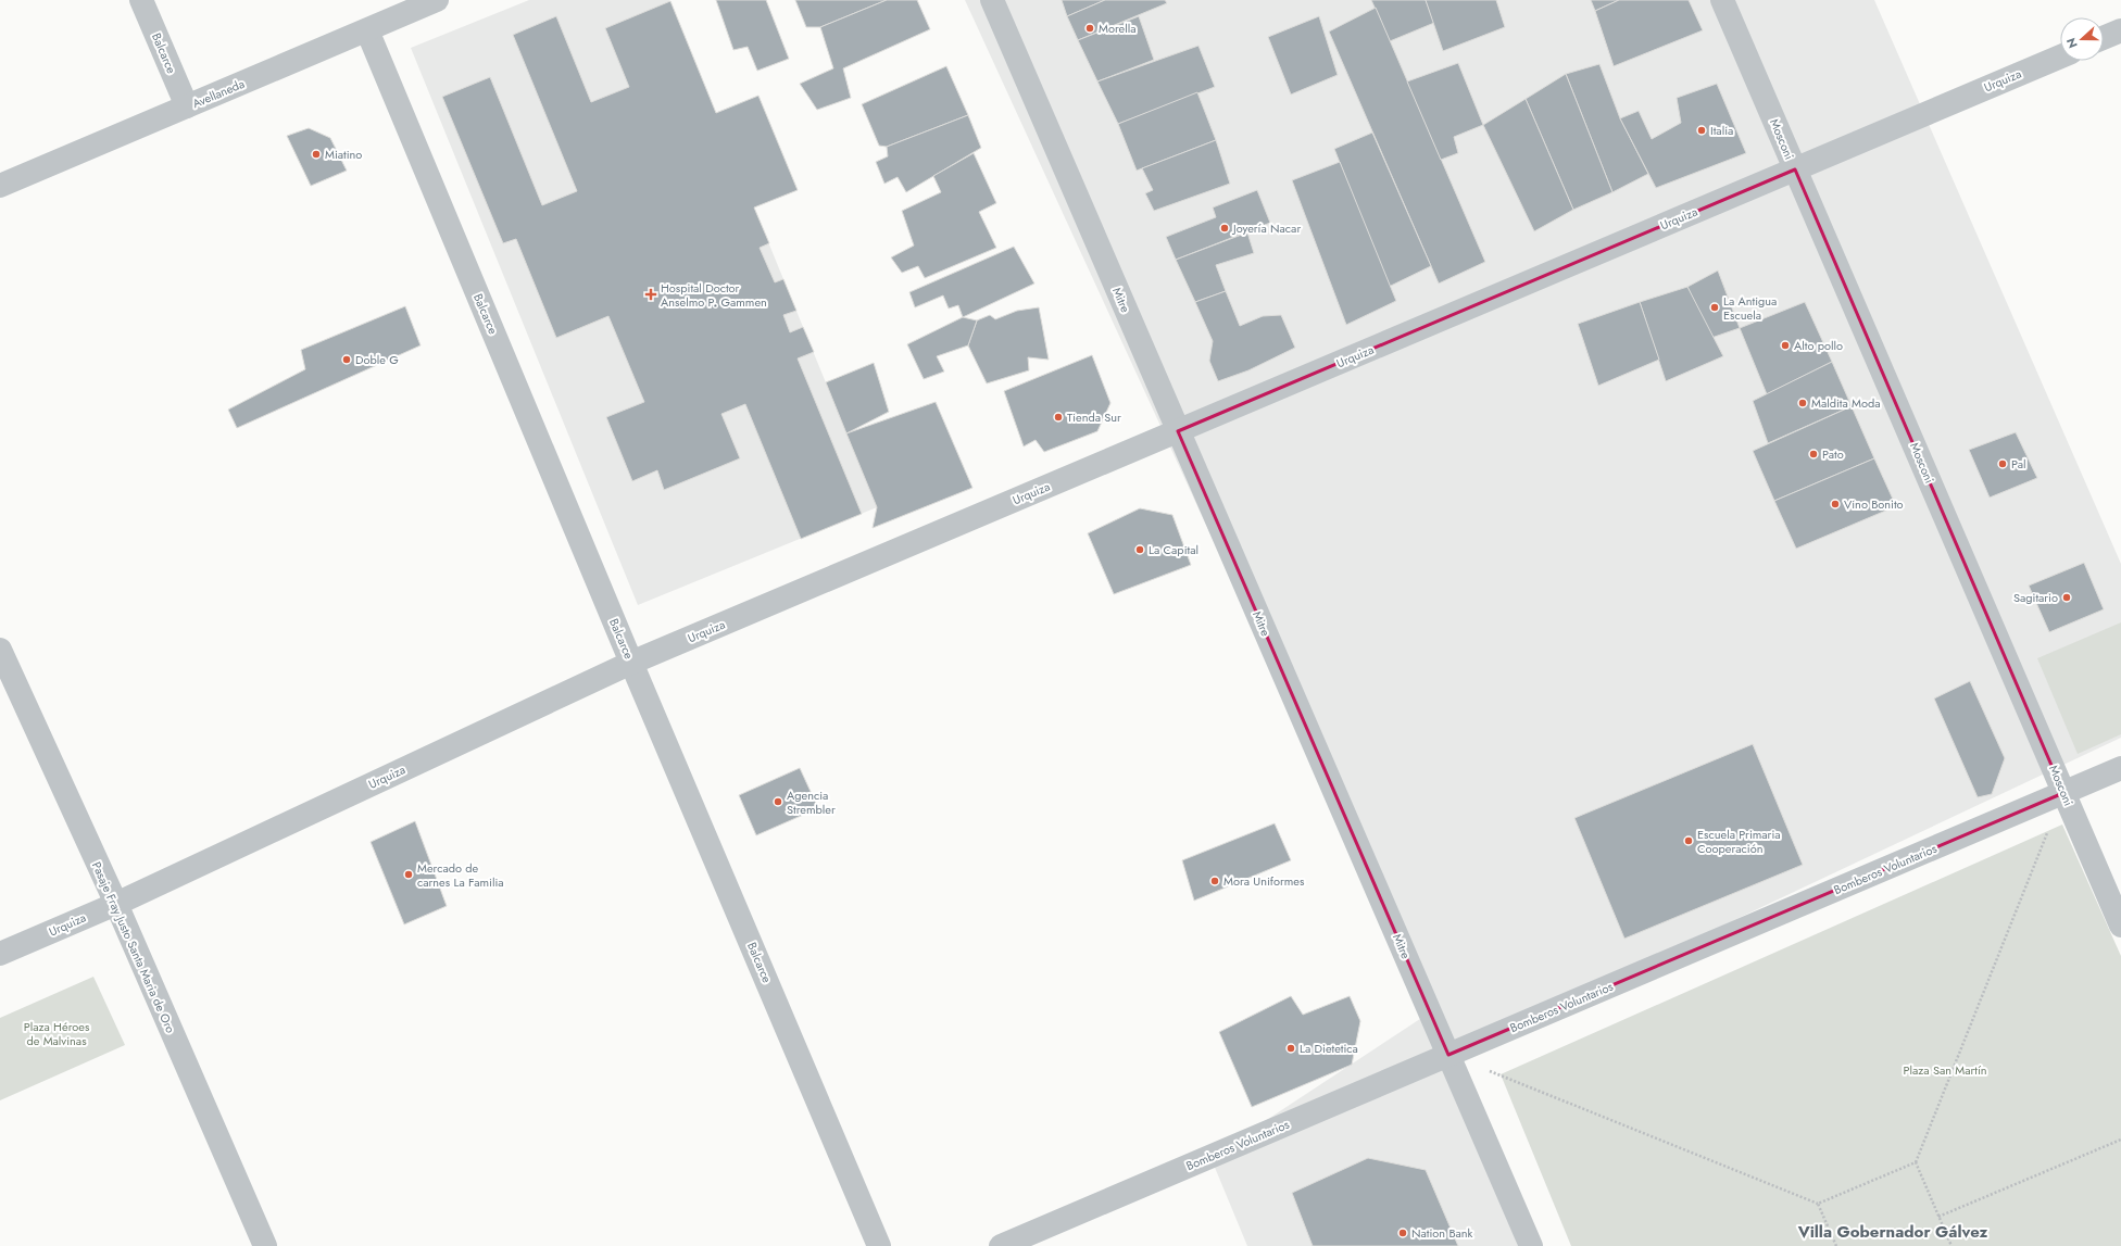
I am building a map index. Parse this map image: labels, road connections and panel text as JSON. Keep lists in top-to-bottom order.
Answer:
{
  "streets": {
    "street": [
      "Balcarce",
      "Urquiza",
      "Avellaneda",
      "Mosconi",
      "Mitre",
      "Bomberos Voluntarios",
      "Pasaje Fray Justo Santa Maria de Oro"
    ]
  },
  "crossings": [
    ["Balcarce", "Urquiza"],
    ["Balcarce", "Avellaneda"],
    ["Urquiza", "Mosconi"],
    ["Urquiza", "Mitre"],
    ["Urquiza", "Pasaje Fray Justo Santa Maria de Oro"],
    ["Mosconi", "Bomberos Voluntarios"],
    ["Mitre", "Bomberos Voluntarios"]
  ],
  "districts": ["Villa Gobernador Gálvez"],
  "parks": ["Plaza Héroes de Malvinas", "Plaza San Martín"],
  "places": {
    "other": [
      "Morella",
      "Italia",
      "Miatino",
      "Joyería Nacar",
      "La Antigua Escuela",
      "Alto pollo",
      "Doble G",
      "Maldita Moda",
      "Tienda Sur",
      "Pato",
      "Pal",
      "Vino Bonito",
      "La Capital",
      "Sagitario",
      "Agencia Strembler",
      "Escuela Primaria Cooperación",
      "Mercado de carnes La Familia",
      "Mora Uniformes",
      "La Dietetica",
      "Nation Bank"
    ],
    "health": ["Hospital Doctor Anselmo P. Gammen"]
  },
  "north": "left"
}
